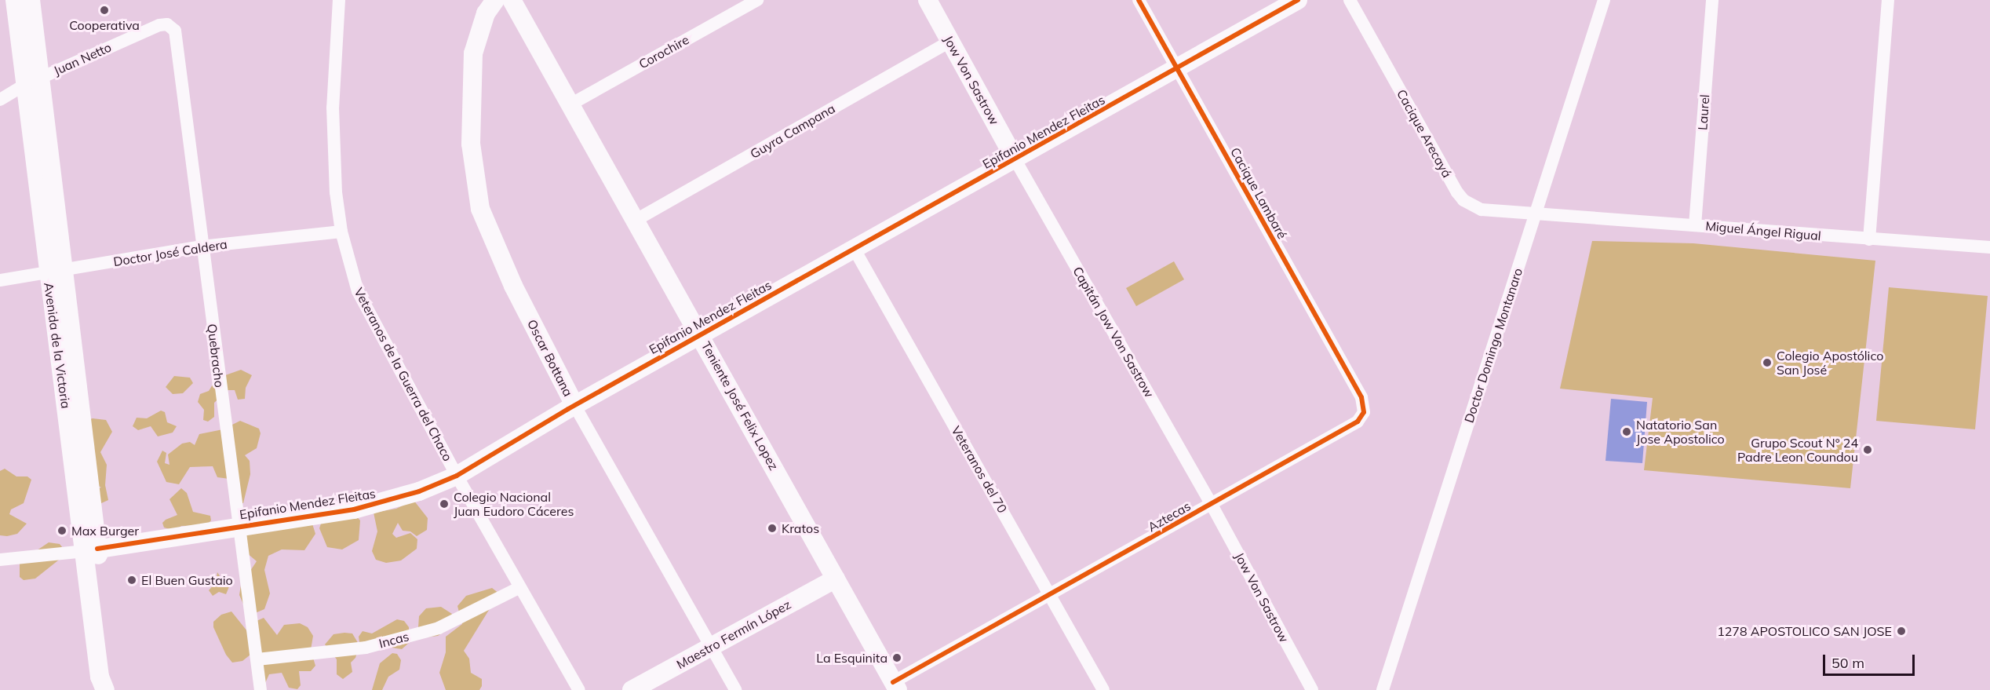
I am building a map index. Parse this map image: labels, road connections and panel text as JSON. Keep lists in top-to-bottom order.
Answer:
{
  "streets": {
    "street": [
      "Corochire",
      "Juan Netto",
      "Jow Von Sastrow",
      "Laurel",
      "Guyra Campana",
      "Epifanio Mendez Fleitas",
      "Cacique Arecayá",
      "Cacique Lambaré",
      "Miguel Ángel Rigual",
      "Doctor José Caldera",
      "Capitán Jow Von Sastrow",
      "Avenida de la Victoria",
      "Doctor Domingo Montanaro",
      "Quebracho",
      "Oscar Bottana",
      "Veteranos de la Guerra del Chaco",
      "Teniente José Felix Lopez",
      "Veteranos del 70",
      "Aztecas",
      "Maestro Fermín López",
      "Incas"
    ]
  },
  "crossings": [
    ["Corochire", "Teniente José Felix Lopez"],
    ["Juan Netto", "Avenida de la Victoria"],
    ["Juan Netto", "Quebracho"],
    ["Jow Von Sastrow", "Guyra Campana"],
    ["Jow Von Sastrow", "Epifanio Mendez Fleitas"],
    ["Jow Von Sastrow", "Capitán Jow Von Sastrow"],
    ["Jow Von Sastrow", "Aztecas"],
    ["Laurel", "Miguel Ángel Rigual"],
    ["Guyra Campana", "Teniente José Felix Lopez"],
    ["Epifanio Mendez Fleitas", "Cacique Lambaré"],
    ["Epifanio Mendez Fleitas", "Capitán Jow Von Sastrow"],
    ["Epifanio Mendez Fleitas", "Avenida de la Victoria"],
    ["Epifanio Mendez Fleitas", "Quebracho"],
    ["Epifanio Mendez Fleitas", "Oscar Bottana"],
    ["Epifanio Mendez Fleitas", "Veteranos de la Guerra del Chaco"],
    ["Epifanio Mendez Fleitas", "Teniente José Felix Lopez"],
    ["Epifanio Mendez Fleitas", "Veteranos del 70"],
    ["Cacique Arecayá", "Miguel Ángel Rigual"],
    ["Cacique Arecayá", "Doctor Domingo Montanaro"],
    ["Cacique Lambaré", "Aztecas"],
    ["Miguel Ángel Rigual", "Doctor Domingo Montanaro"],
    ["Doctor José Caldera", "Avenida de la Victoria"],
    ["Doctor José Caldera", "Quebracho"],
    ["Doctor José Caldera", "Veteranos de la Guerra del Chaco"],
    ["Capitán Jow Von Sastrow", "Aztecas"],
    ["Quebracho", "Incas"],
    ["Oscar Bottana", "Maestro Fermín López"],
    ["Veteranos de la Guerra del Chaco", "Incas"],
    ["Teniente José Felix Lopez", "Aztecas"],
    ["Teniente José Felix Lopez", "Maestro Fermín López"],
    ["Veteranos del 70", "Aztecas"]
  ],
  "places": [
    "Cooperativa",
    "Colegio Apostólico San José",
    "Natatorio San Jose Apostolico",
    "Grupo Scout N° 24 Padre Leon Coundou",
    "Colegio Nacional Juan Eudoro Cáceres",
    "Kratos",
    "Max Burger",
    "El Buen Gustaio",
    "1278 APOSTOLICO SAN JOSE",
    "La Esquinita"
  ],
  "scale_bar": "50 m"
}
